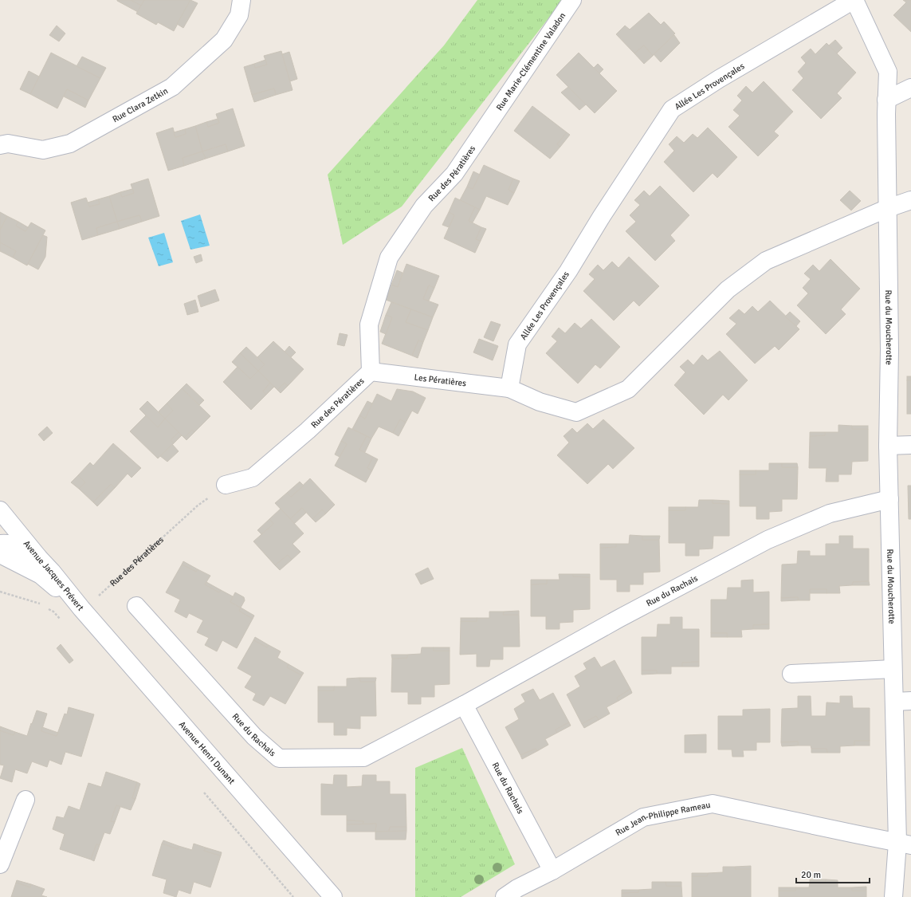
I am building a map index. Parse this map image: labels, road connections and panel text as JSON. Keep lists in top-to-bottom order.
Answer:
{
  "streets": {
    "street": [
      "Rue Marie-Clémentine Valadon",
      "Allée Les Provençales",
      "Rue Clara Zetkin",
      "Rue des Pératières",
      "Rue du Moucherotte",
      "Les Pératières",
      "Avenue Jacques Prévert",
      "Rue du Rachais",
      "Avenue Henri Dunant",
      "Rue Jean-Philippe Rameau"
    ]
  },
  "crossings": [
    ["Rue Marie-Clémentine Valadon", "Rue des Pératières"],
    ["Allée Les Provençales", "Rue du Moucherotte"],
    ["Allée Les Provençales", "Les Pératières"],
    ["Rue des Pératières", "Les Pératières"],
    ["Rue des Pératières", "Avenue Jacques Prévert"],
    ["Rue des Pératières", "Avenue Henri Dunant"],
    ["Rue du Moucherotte", "Rue du Rachais"],
    ["Rue du Moucherotte", "Rue Jean-Philippe Rameau"],
    ["Avenue Jacques Prévert", "Avenue Henri Dunant"],
    ["Rue du Rachais", "Rue Jean-Philippe Rameau"]
  ],
  "scale_bar": "20 m"
}
